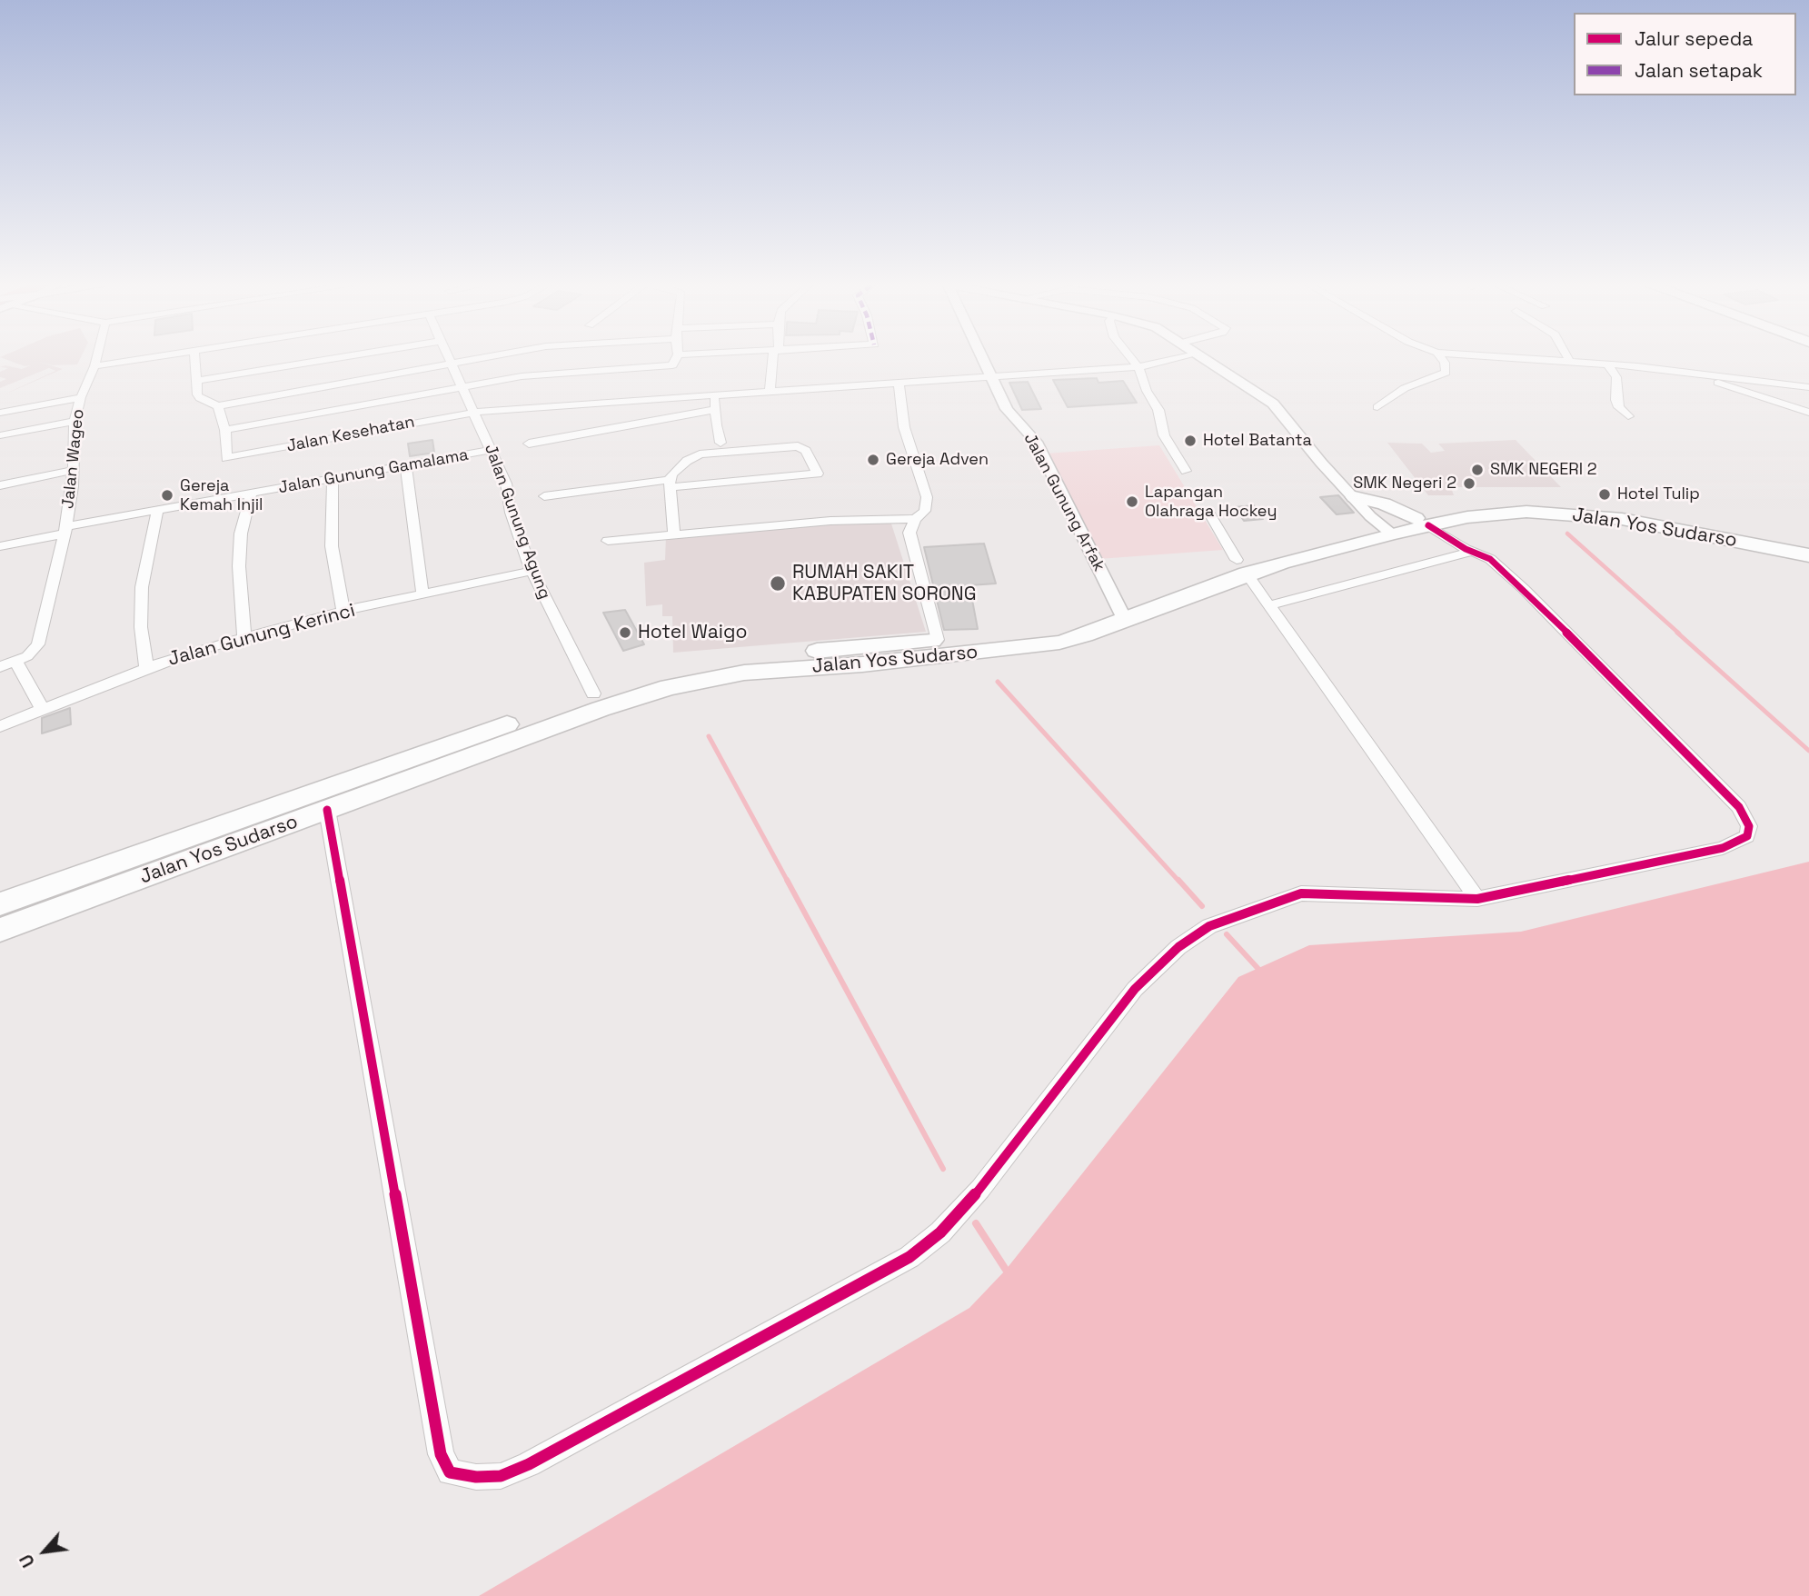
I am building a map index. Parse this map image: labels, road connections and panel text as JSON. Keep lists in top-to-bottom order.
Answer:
{
  "streets": {
    "highway": ["Jalan Yos Sudarso"],
    "street": [
      "Jalan Kesehatan",
      "Jalan Wageo",
      "Jalan Gunung Gamalama",
      "Jalan Gunung Arfak",
      "Jalan Gunung Agung",
      "Jalan Gunung Kerinci"
    ]
  },
  "crossings": [
    ["Jalan Kesehatan", "Jalan Gunung Arfak"],
    ["Jalan Kesehatan", "Jalan Gunung Agung"],
    ["Jalan Wageo", "Jalan Gunung Gamalama"],
    ["Jalan Gunung Gamalama", "Jalan Gunung Agung"],
    ["Jalan Gunung Arfak", "Jalan Yos Sudarso"],
    ["Jalan Gunung Agung", "Jalan Yos Sudarso"],
    ["Jalan Gunung Agung", "Jalan Gunung Kerinci"]
  ],
  "places": [
    "Hotel Batanta",
    "Gereja Adven",
    "SMK NEGERI 2",
    "SMK Negeri 2",
    "Hotel Tulip",
    "Gereja Kemah Injil",
    "Lapangan Olahraga Hockey",
    "RUMAH SAKIT KABUPATEN SORONG",
    "Hotel Waigo"
  ],
  "legend": ["Jalur sepeda", "Jalan setapak"],
  "north": "bottom left"
}
